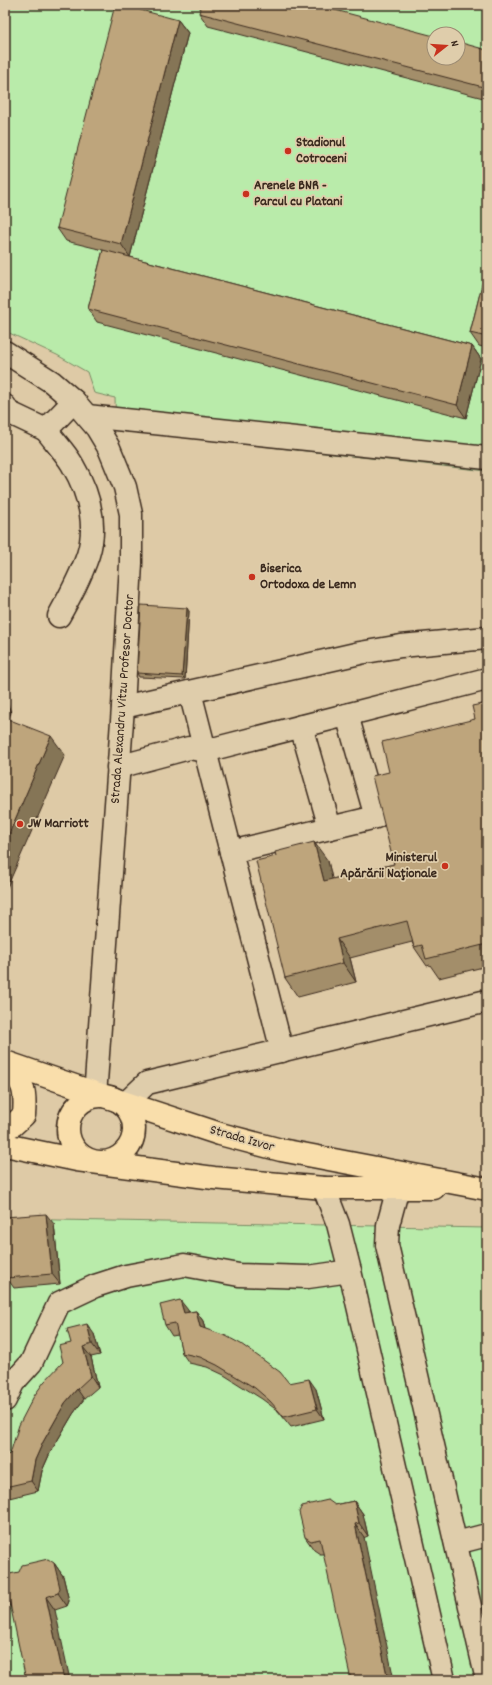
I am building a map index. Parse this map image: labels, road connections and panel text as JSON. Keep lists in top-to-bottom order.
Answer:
{
  "streets": {
    "main road": ["Strada Izvor"],
    "street": ["Strada Alexandru Vitzu Profesor Doctor"]
  },
  "crossings": [
    ["Strada Alexandru Vitzu Profesor Doctor", "Strada Izvor"]
  ],
  "places": [
    "Stadionul Cotroceni",
    "Arenele BNR - Parcul cu Platani",
    "Biserica Ortodoxa de Lemn",
    "JW Marriott",
    "Ministerul Apărării Naţionale"
  ],
  "north": "right"
}
